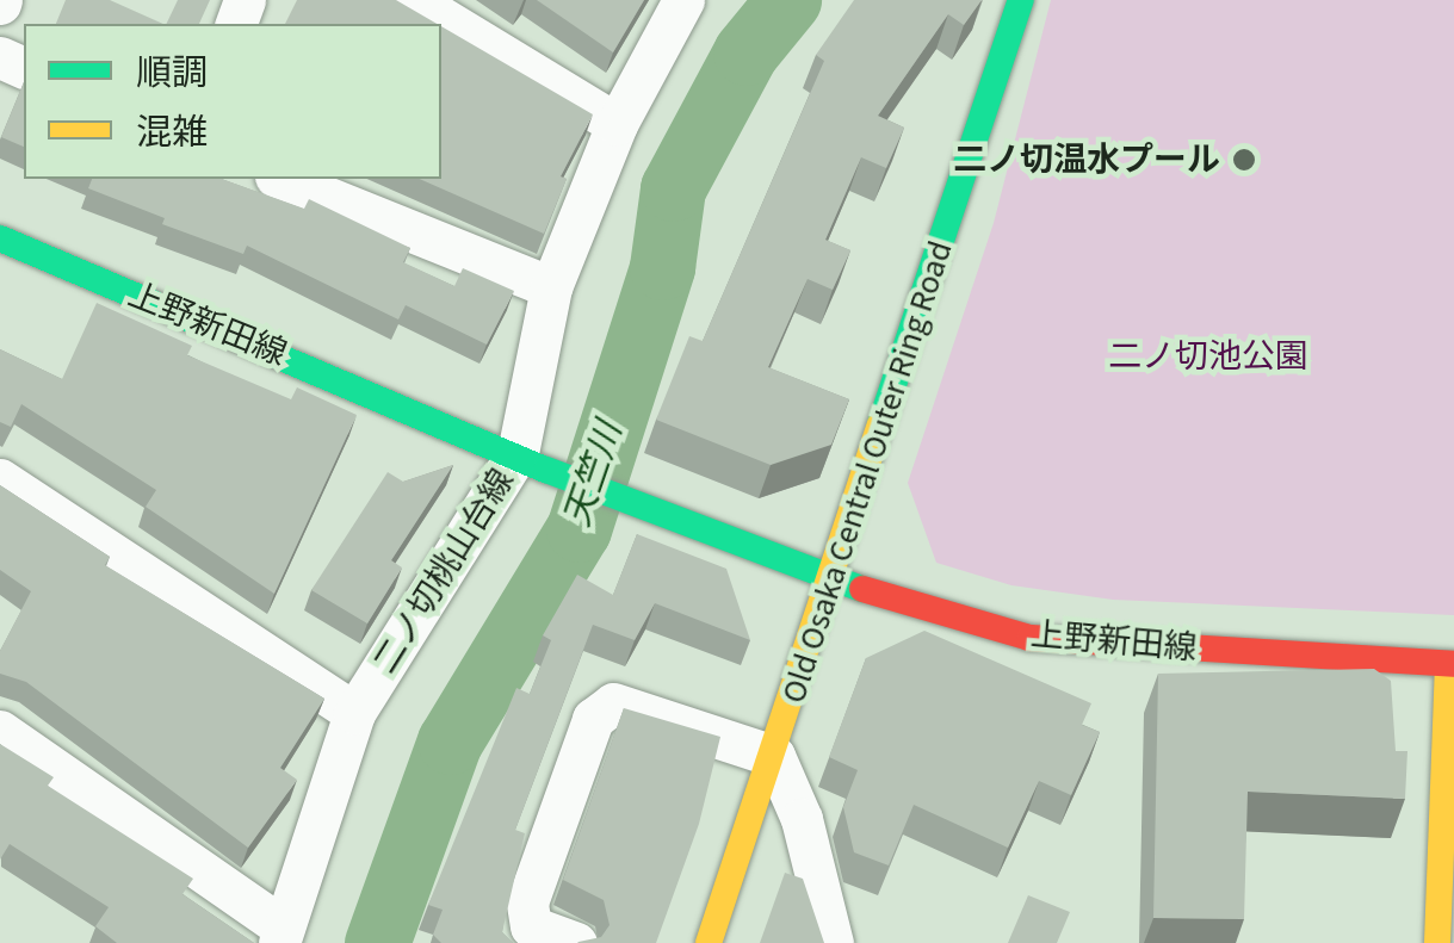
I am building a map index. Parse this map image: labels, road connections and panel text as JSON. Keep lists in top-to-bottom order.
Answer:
{
  "streets": {
    "street": ["上野新田線", "Old Osaka Central Outer Ring Road", "二ノ切桃山台線"]
  },
  "crossings": [
    ["上野新田線", "Old Osaka Central Outer Ring Road"],
    ["上野新田線", "二ノ切桃山台線"]
  ],
  "water": ["天竺川"],
  "parks": ["二ノ切池公園"],
  "places": ["二ノ切温水プール"],
  "legend": ["順調", "混雑"]
}
